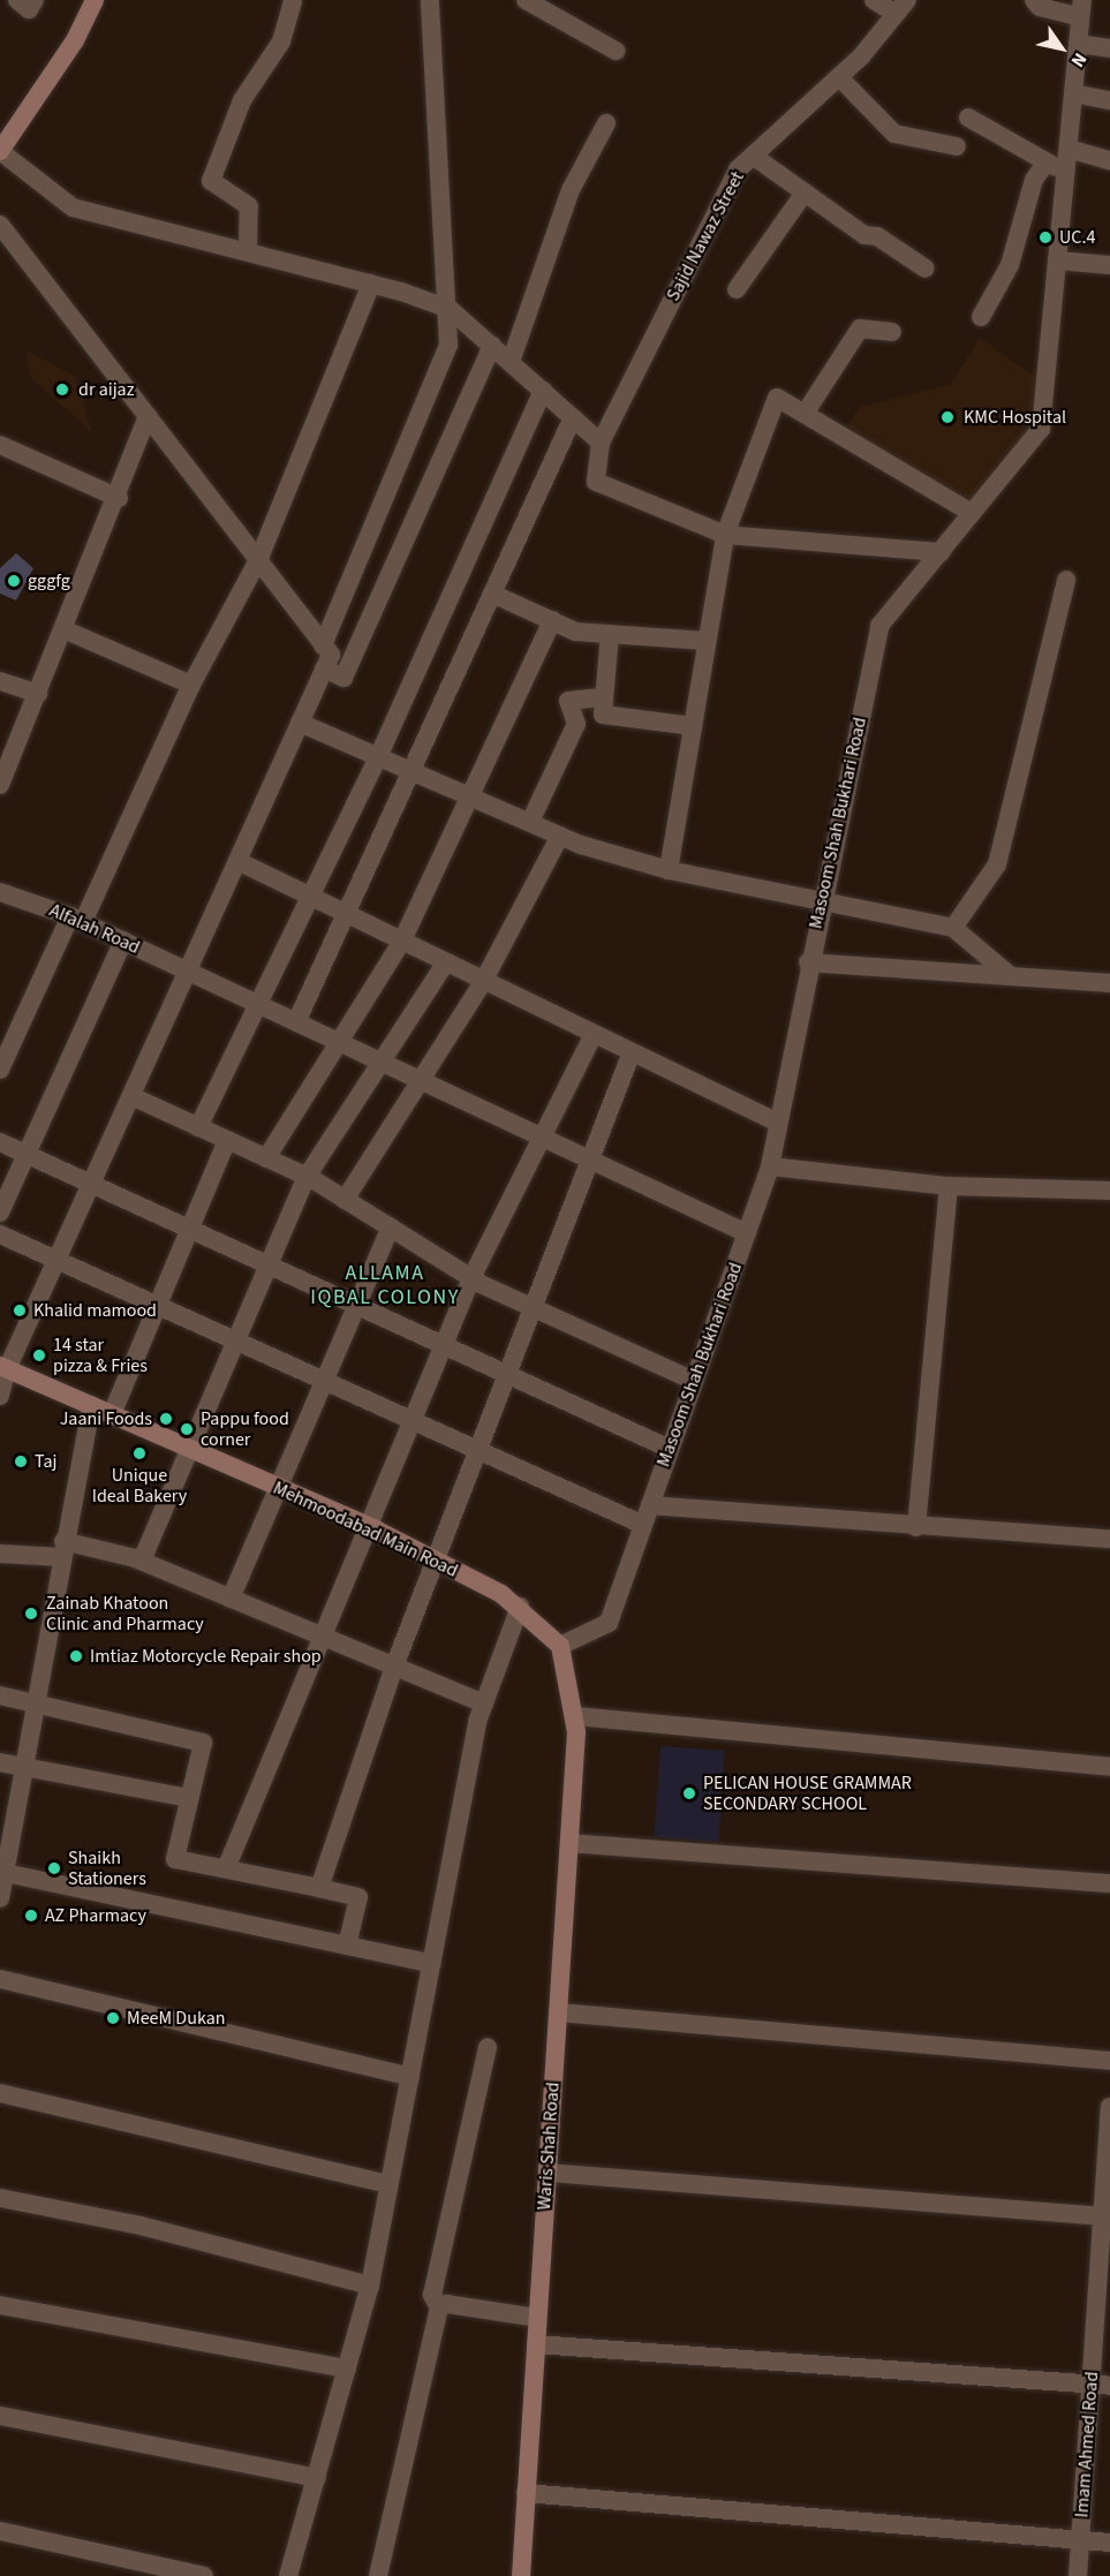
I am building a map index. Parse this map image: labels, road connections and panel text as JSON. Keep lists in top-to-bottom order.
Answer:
{
  "streets": {
    "main road": ["Mehmoodabad Main Road", "Waris Shah Road"],
    "street": [
      "Sajid Nawaz Street",
      "Masoom Shah Bukhari Road",
      "Alfalah Road",
      "Imam Ahmed Road"
    ]
  },
  "crossings": [
    ["Masoom Shah Bukhari Road", "Alfalah Road"],
    ["Masoom Shah Bukhari Road", "Mehmoodabad Main Road"]
  ],
  "districts": ["ALLAMA IQBAL COLONY"],
  "places": [
    "UC.4",
    "dr aijaz",
    "KMC Hospital",
    "gggfg",
    "Khalid mamood",
    "14 star pizza & Fries",
    "Jaani Foods",
    "Pappu food corner",
    "Unique Ideal Bakery",
    "Taj",
    "Zainab Khatoon Clinic and Pharmacy",
    "Imtiaz Motorcycle Repair shop",
    "PELICAN HOUSE GRAMMAR SECONDARY SCHOOL",
    "Shaikh Stationers",
    "AZ Pharmacy",
    "MeeM Dukan"
  ],
  "north": "bottom right"
}
